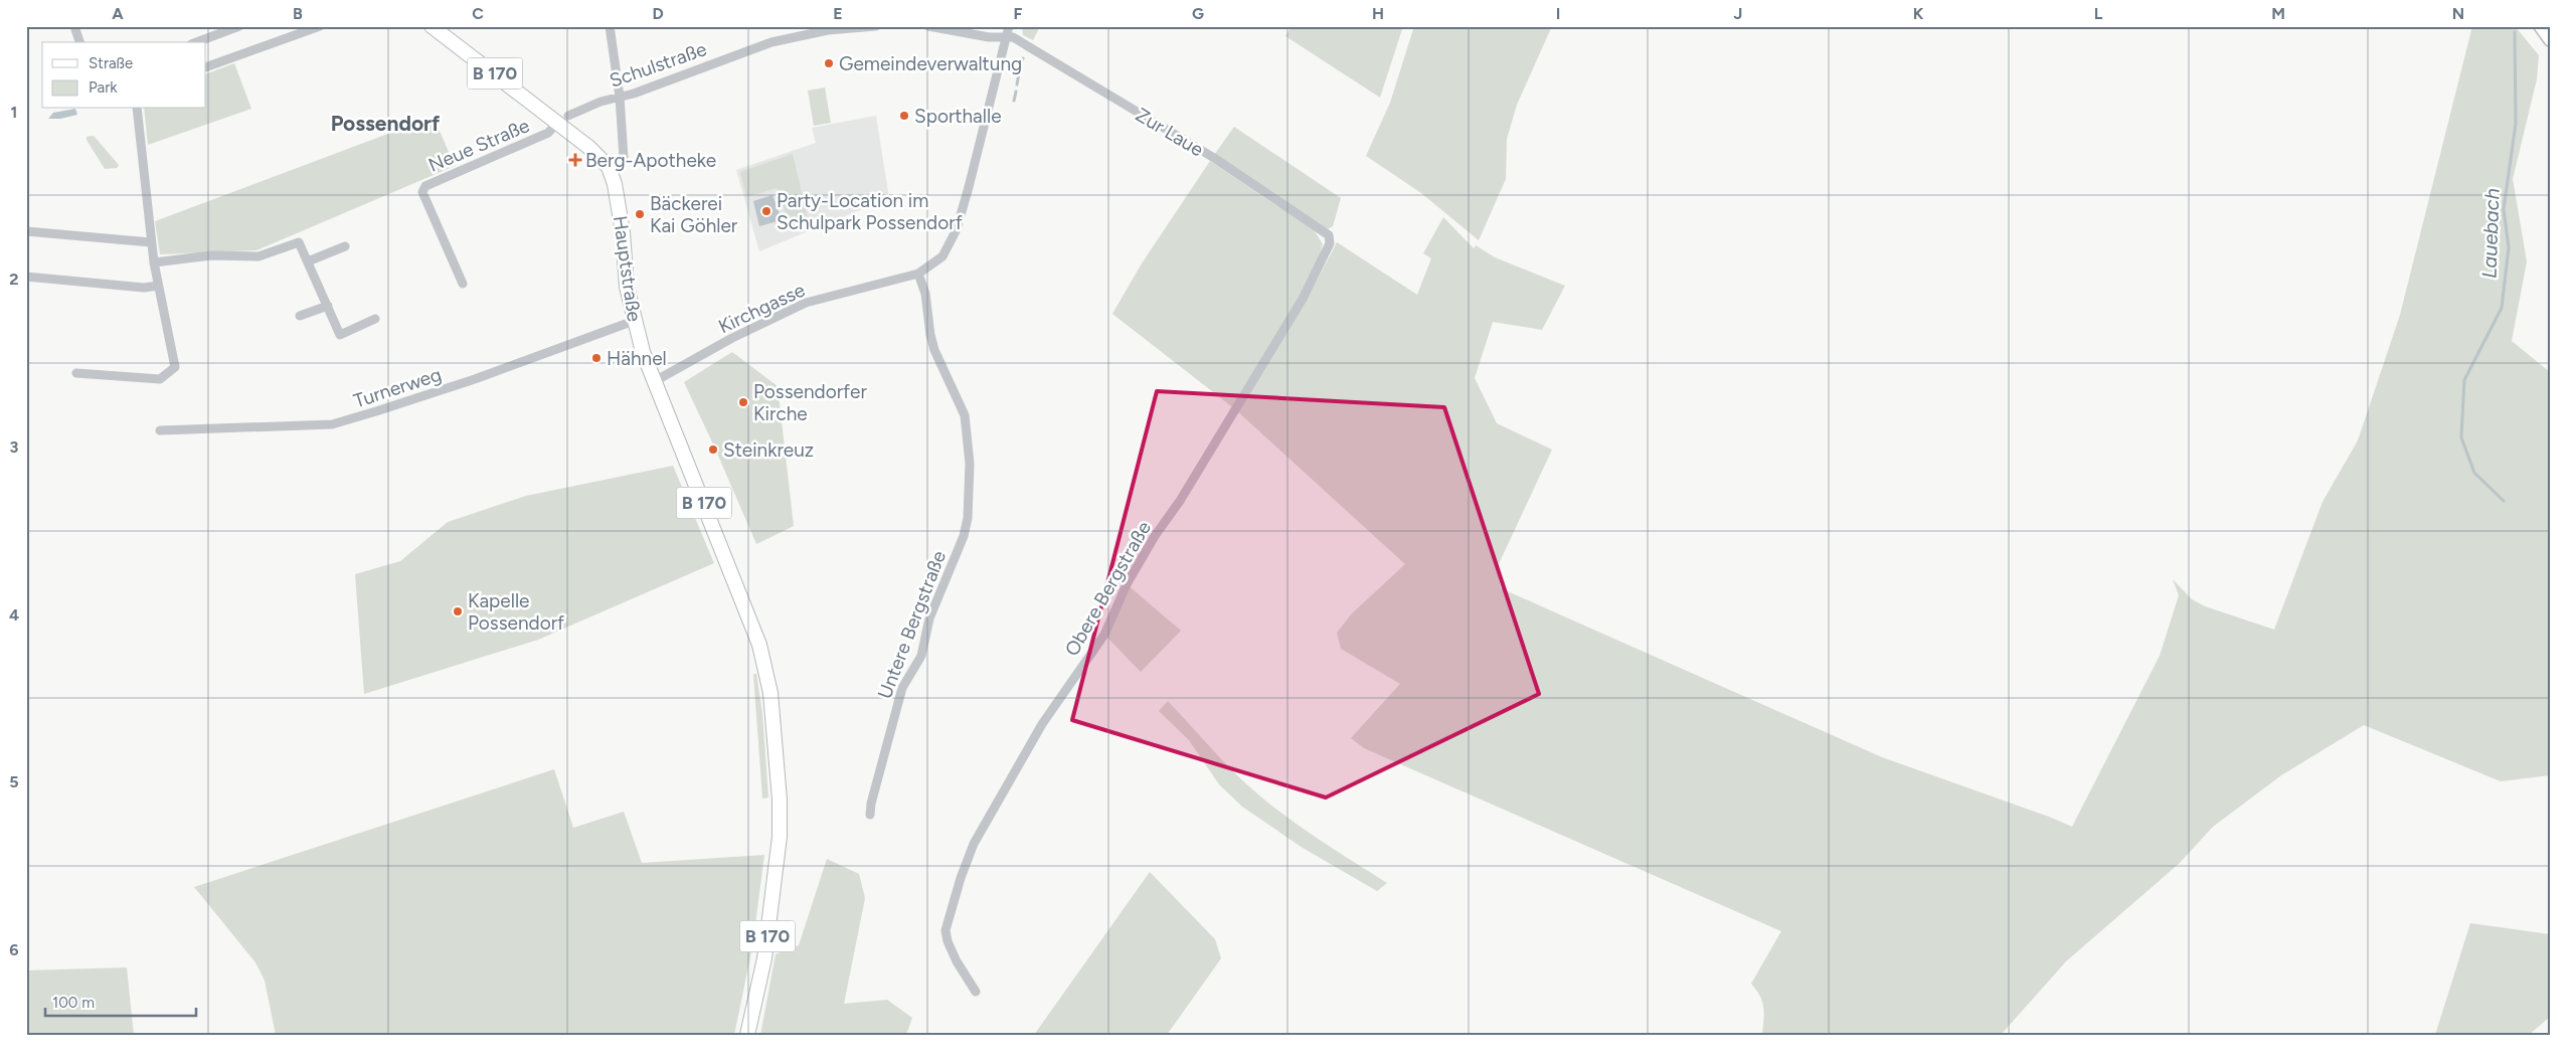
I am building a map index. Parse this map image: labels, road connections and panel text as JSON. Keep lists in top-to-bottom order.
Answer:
{
  "streets": {
    "main road": ["B 170", "Hauptstraße"],
    "street": [
      "Schulstraße",
      "Zur Laue",
      "Neue Straße",
      "Kirchgasse",
      "Turnerweg",
      "Obere Bergstraße",
      "Untere Bergstraße"
    ]
  },
  "crossings": [
    ["Schulstraße", "Neue Straße"],
    ["Schulstraße", "Hauptstraße"],
    ["Zur Laue", "Obere Bergstraße"],
    ["Neue Straße", "Hauptstraße"],
    ["Hauptstraße", "Kirchgasse"],
    ["Hauptstraße", "Turnerweg"],
    ["Kirchgasse", "Untere Bergstraße"]
  ],
  "districts": ["Possendorf"],
  "water": ["Lauebach"],
  "places": {
    "other": [
      "Gemeindeverwaltung",
      "Sporthalle",
      "Party-Location im Schulpark Possendorf",
      "Bäckerei Kai Göhler",
      "Hähnel",
      "Possendorfer Kirche",
      "Steinkreuz",
      "Kapelle Possendorf"
    ],
    "health": ["Berg-Apotheke"]
  },
  "legend": ["Straße", "Park"],
  "scale_bar": "100 m",
  "grid": {
    "columns": [
      "A",
      "B",
      "C",
      "D",
      "E",
      "F",
      "G",
      "H",
      "I",
      "J",
      "K",
      "L",
      "M",
      "N"
    ],
    "rows": [
      "1",
      "2",
      "3",
      "4",
      "5",
      "6"
    ]
  }
}
